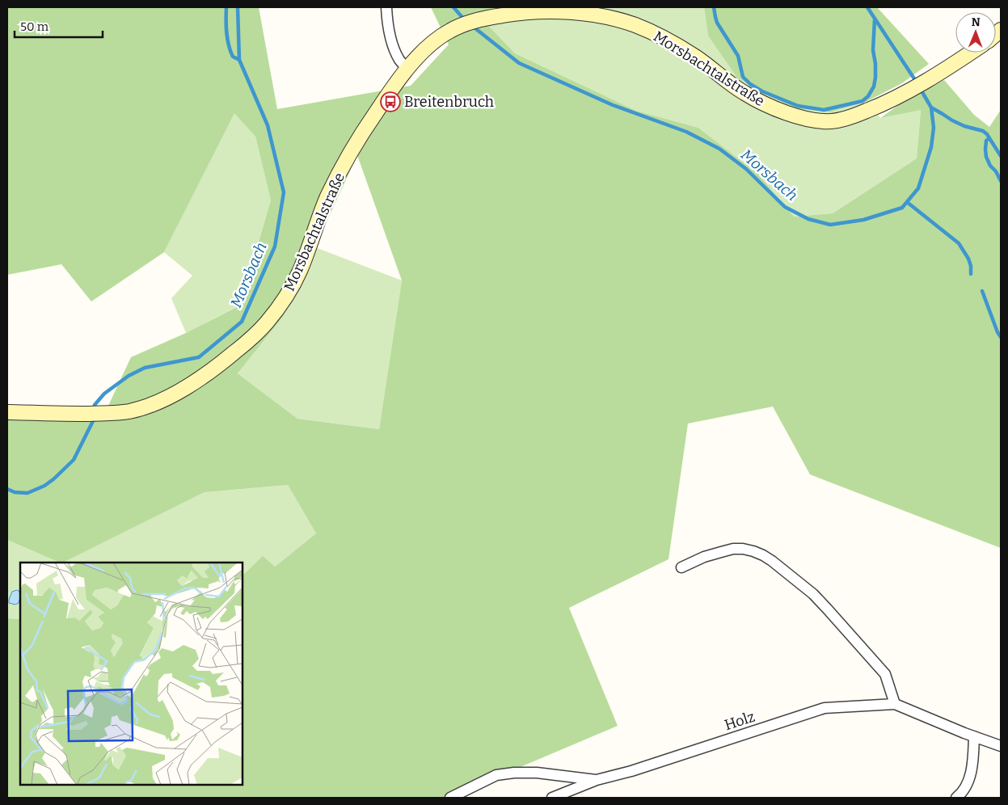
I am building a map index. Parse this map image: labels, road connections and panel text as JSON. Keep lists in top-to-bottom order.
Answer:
{
  "streets": {
    "main road": ["Morsbachtalstraße"],
    "street": ["Holz"]
  },
  "water": ["Morsbach"],
  "places": {
    "bus stop": ["Breitenbruch"]
  },
  "scale_bar": "50 m",
  "north": "top"
}
